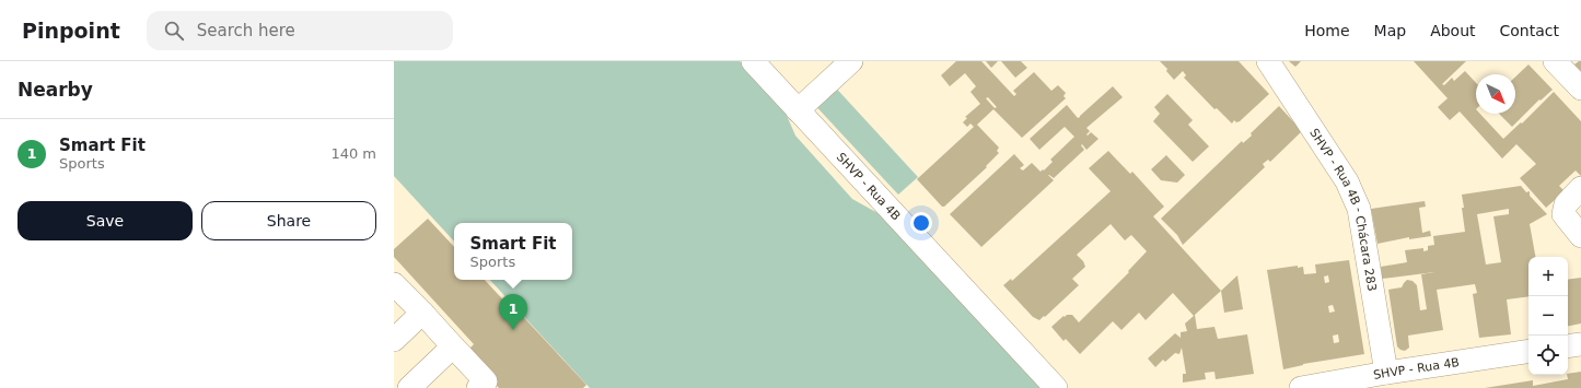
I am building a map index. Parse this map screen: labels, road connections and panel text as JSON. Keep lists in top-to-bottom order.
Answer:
{
  "streets": {
    "street": ["SHVP - Rua 4B", "SHVP - Rua 4B - Chácara 283"]
  },
  "crossings": [
    ["SHVP - Rua 4B", "SHVP - Rua 4B - Chácara 283"]
  ],
  "north": "bottom right",
  "page": {
    "header": "Pinpoint",
    "search": "Search here",
    "nav": [
      "Home",
      "Map",
      "About",
      "Contact"
    ],
    "heading": "Nearby",
    "list": [
      {
        "mark": "1",
        "name": "Smart Fit",
        "note": "Sports",
        "value": "140 m"
      }
    ],
    "buttons": ["Save", "Share"],
    "popup": ["Smart Fit", "Sports"],
    "map_buttons": ["+", "−"],
    "pins": "1"
  }
}
